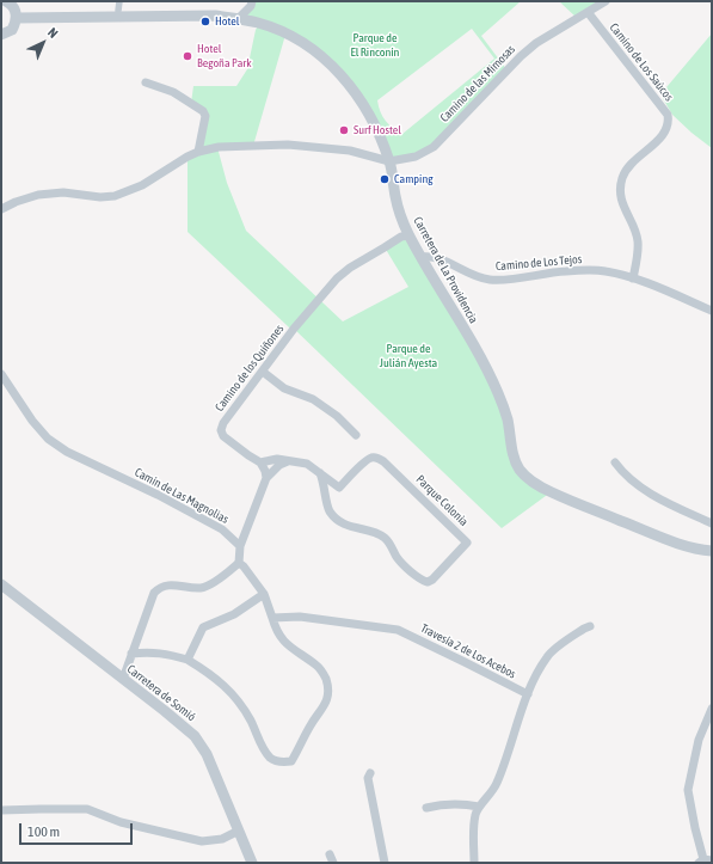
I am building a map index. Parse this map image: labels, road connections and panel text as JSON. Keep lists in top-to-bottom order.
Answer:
{
  "streets": {
    "street": [
      "Camino de Los Saúcos",
      "Camino de las Mimosas",
      "Camino de Los Tejos",
      "Carretera de La Providencia",
      "Camino de los Quiñones",
      "Camín de Las Magnolias",
      "Parque Colonia",
      "Travesía 2 de Los Acebos",
      "Carretera de Somió"
    ]
  },
  "crossings": [
    ["Camino de Los Saúcos", "Camino de las Mimosas"],
    ["Camino de Los Saúcos", "Camino de Los Tejos"],
    ["Camino de las Mimosas", "Carretera de La Providencia"],
    ["Camino de Los Tejos", "Carretera de La Providencia"],
    ["Carretera de La Providencia", "Camino de los Quiñones"]
  ],
  "parks": ["Parque de El Rinconín", "Parque de Julián Ayesta"],
  "places": [
    "Hotel",
    "Hotel Begoña Park",
    "Surf Hostel",
    "Camping"
  ],
  "scale_bar": "100 m",
  "north": "top right"
}
